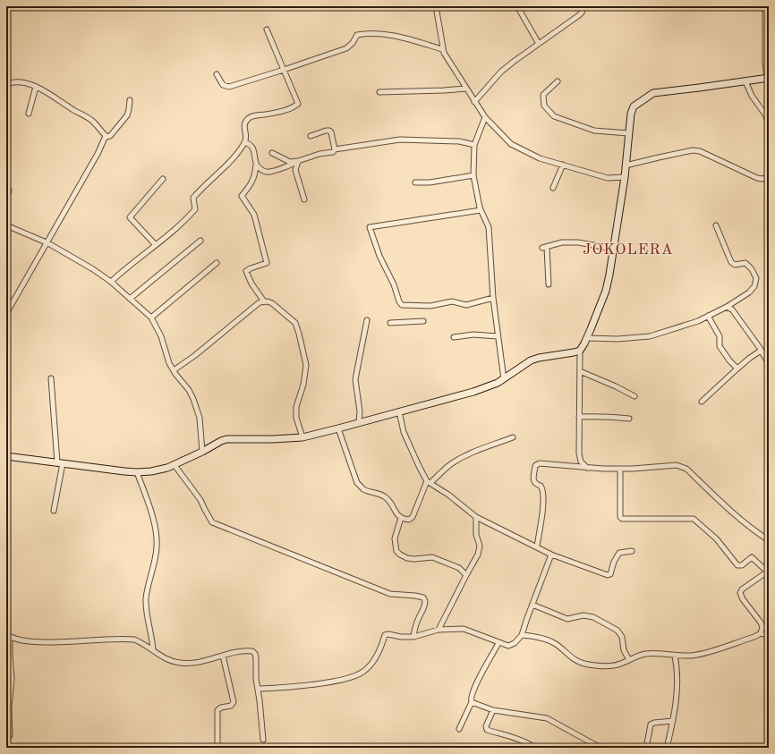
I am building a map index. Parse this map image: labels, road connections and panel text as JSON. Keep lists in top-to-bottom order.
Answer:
{
  "districts": ["JOKOLERA"]
}
